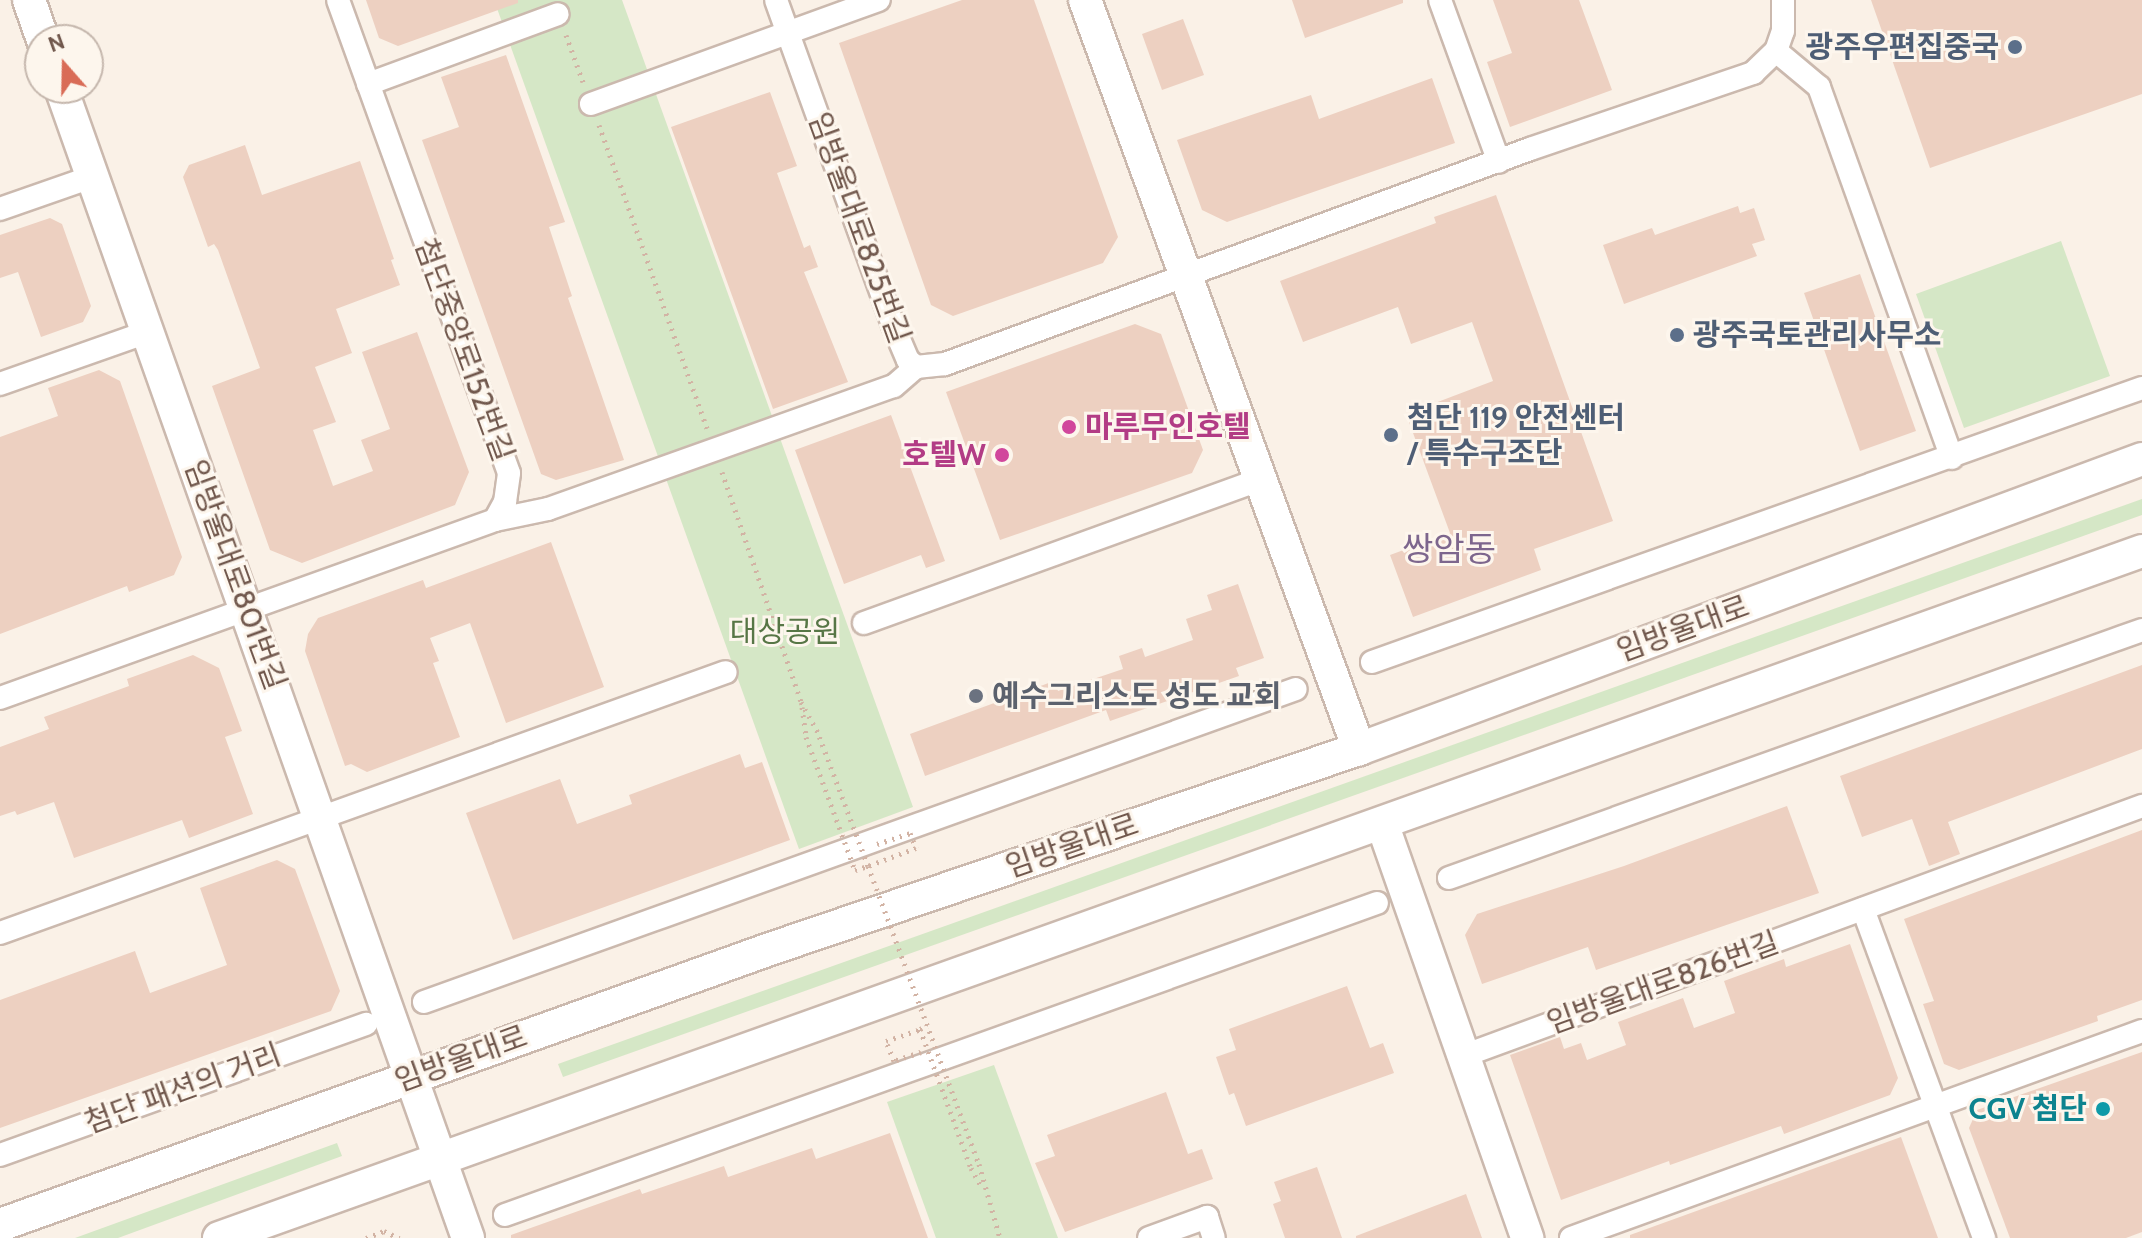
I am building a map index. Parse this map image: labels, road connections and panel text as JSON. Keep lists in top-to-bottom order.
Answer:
{
  "streets": {
    "main road": ["임방울대로801번길", "임방울대로"],
    "street": [
      "임방울대로825번길",
      "첨단중앙로152번길",
      "임방울대로826번길",
      "첨단 패션의 거리"
    ]
  },
  "crossings": [
    ["임방울대로801번길", "임방울대로"]
  ],
  "districts": ["쌍암동"],
  "parks": ["대상공원"],
  "places": [
    "광주우편집중국",
    "광주국토관리사무소",
    "마루무인호텔",
    "첨단 119 안전센터 / 특수구조단",
    "호텔W",
    "예수그리스도 성도 교회",
    "CGV 첨단"
  ],
  "north": "top"
}
